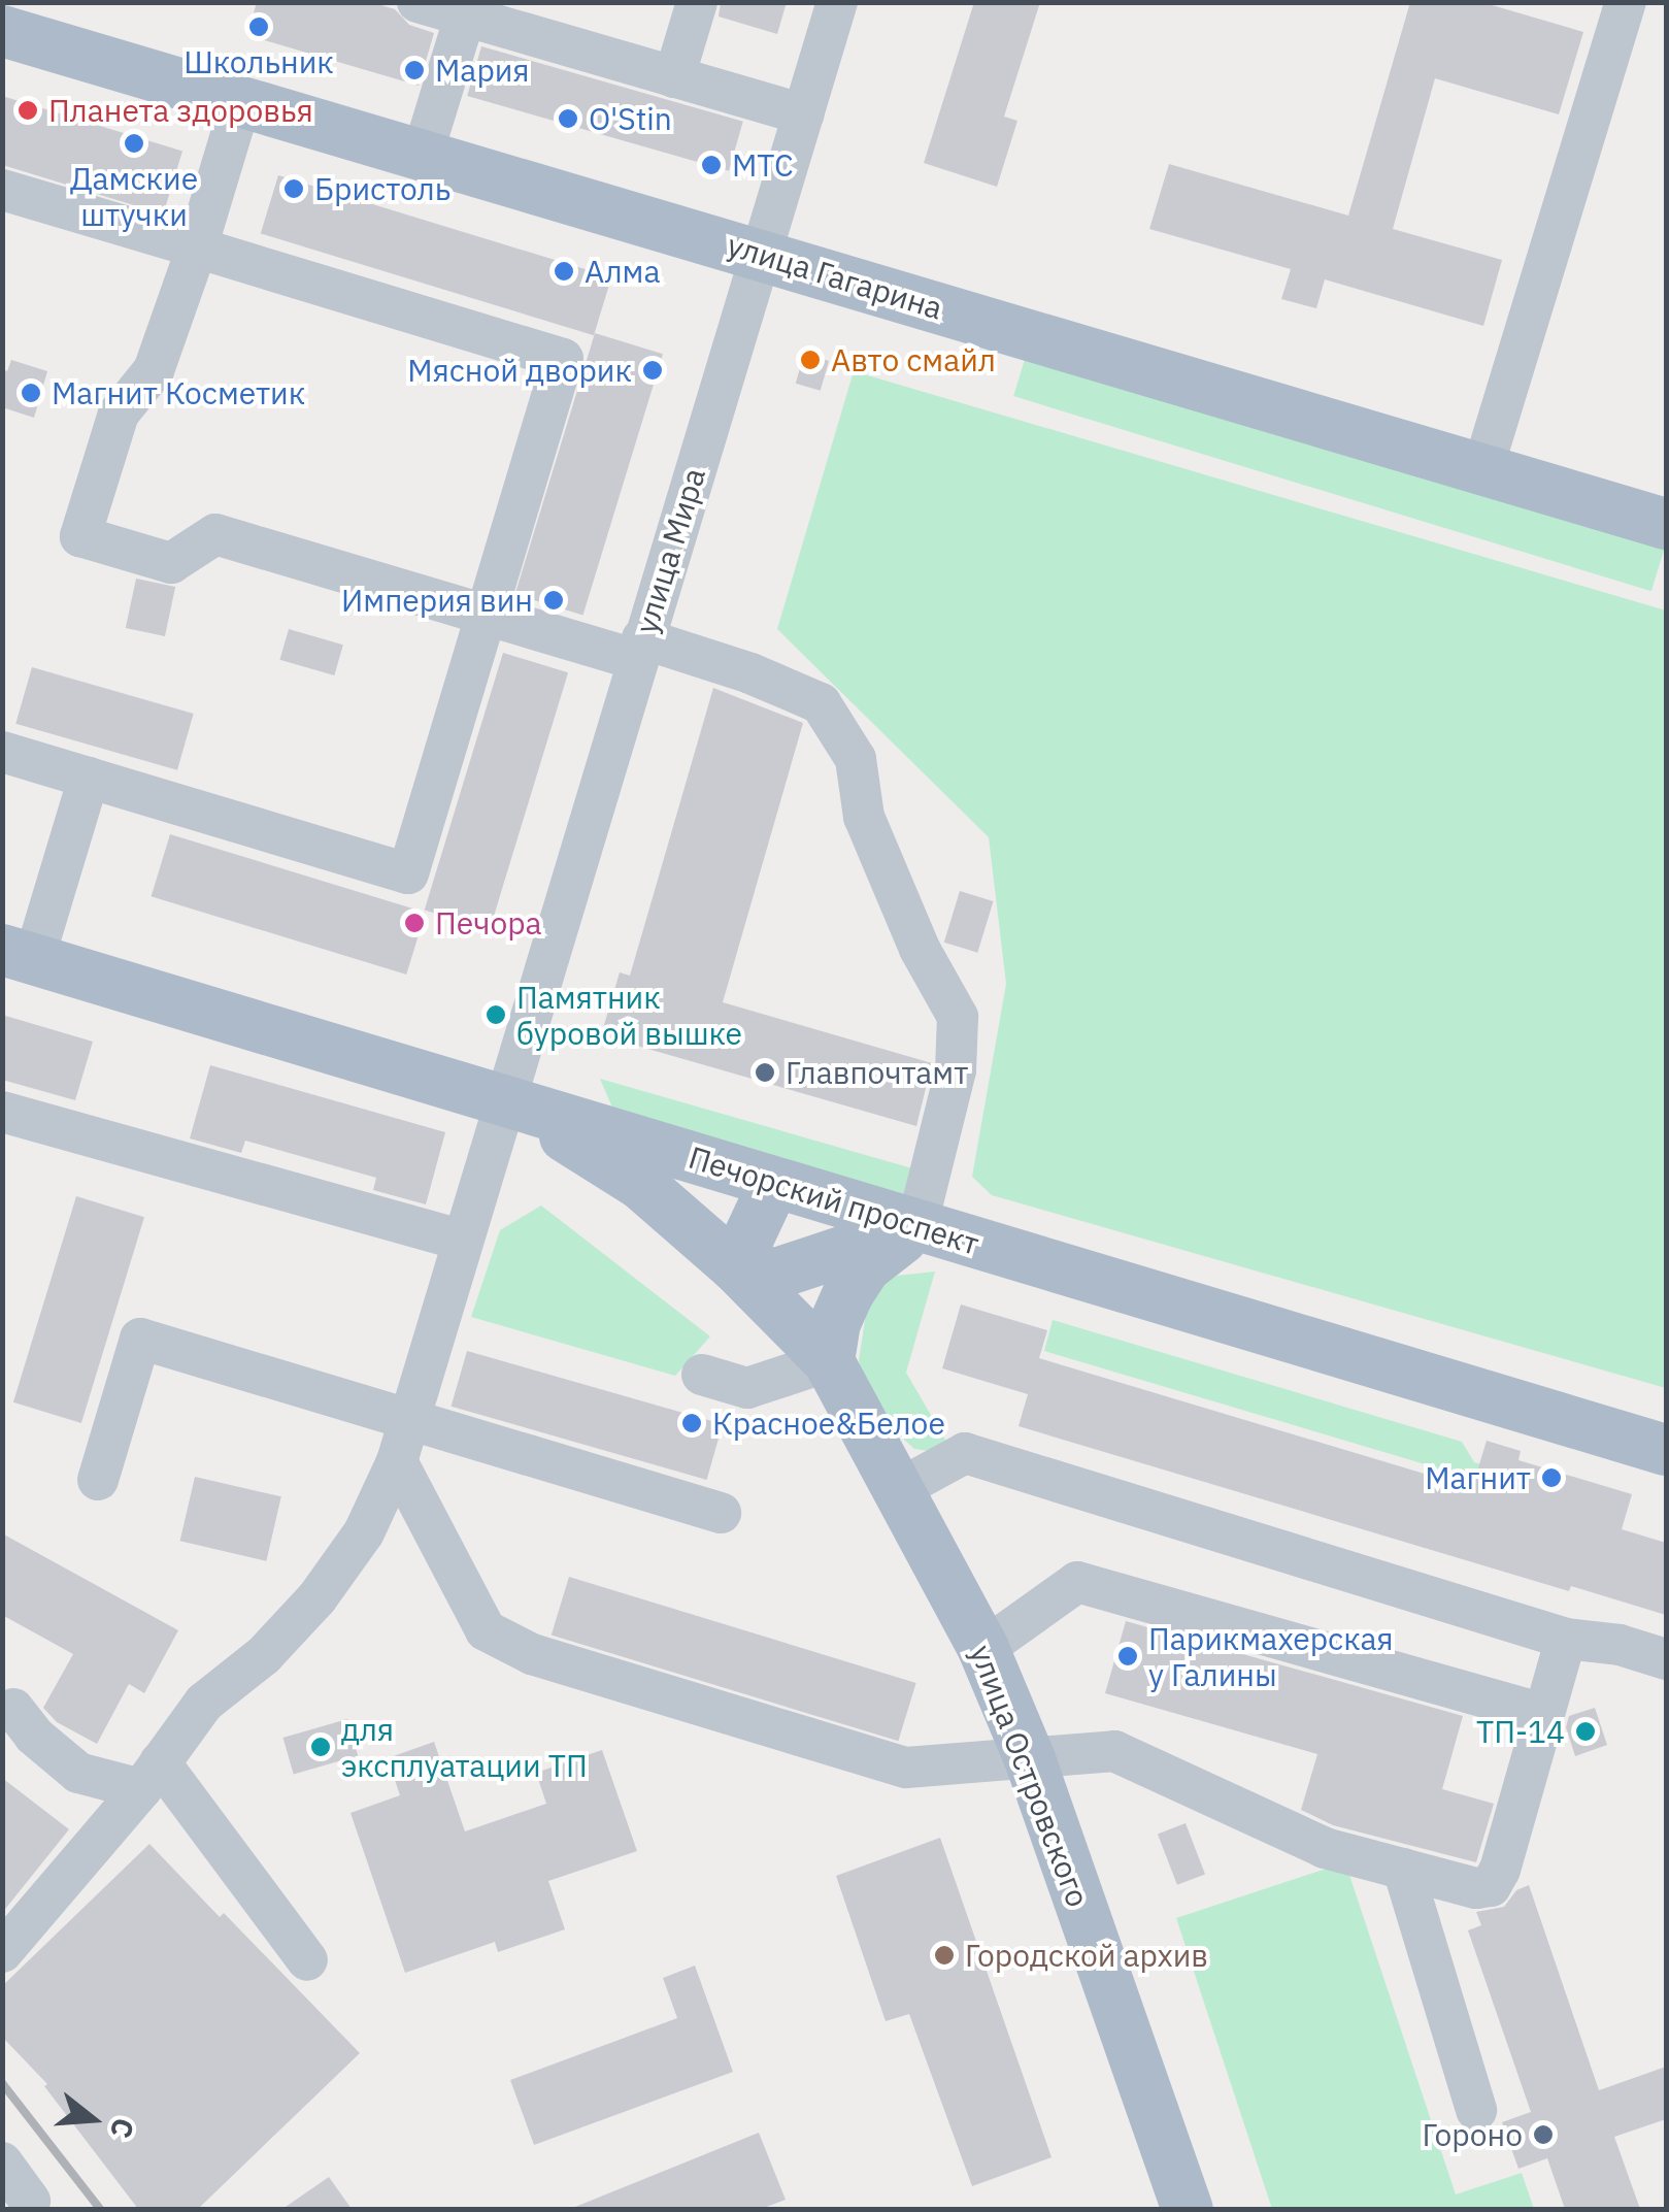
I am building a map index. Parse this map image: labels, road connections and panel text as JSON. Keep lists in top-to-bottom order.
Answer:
{
  "streets": {
    "main road": ["улица Гагарина", "Печорский проспект", "улица Островского"],
    "street": ["улица Мира"]
  },
  "crossings": [
    ["улица Гагарина", "улица Мира"],
    ["улица Мира", "Печорский проспект"],
    ["улица Мира", "улица Островского"],
    ["Печорский проспект", "улица Островского"]
  ],
  "places": [
    "Школьник",
    "Мария",
    "Планета здоровья",
    "O'Stin",
    "Дамские штучки",
    "МТС",
    "Бристоль",
    "Алма",
    "Авто смайл",
    "Мясной дворик",
    "Магнит Косметик",
    "Империя вин",
    "Печора",
    "Памятник буровой вышке",
    "Главпочтамт",
    "Красное&Белое",
    "Магнит",
    "Парикмахерская у Галины",
    "ТП-14",
    "для эксплуатации ТП",
    "Городской архив",
    "Гороно"
  ],
  "north": "right"
}
